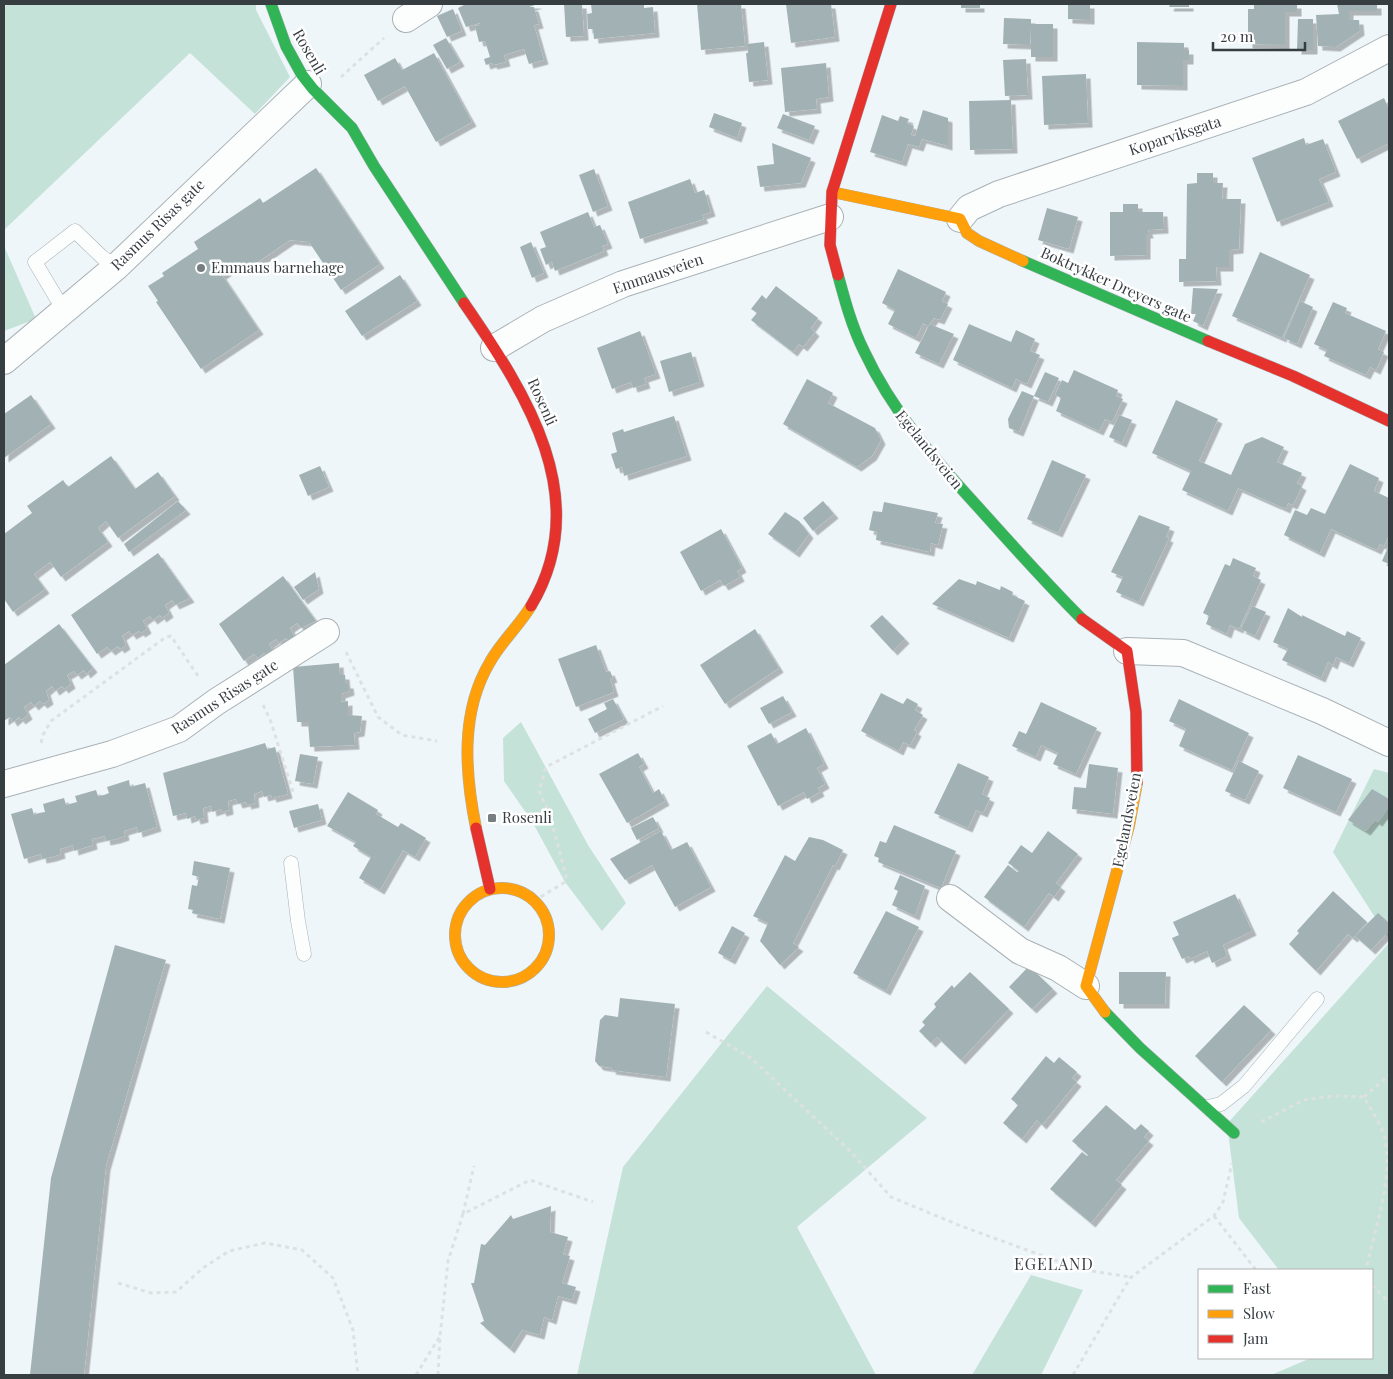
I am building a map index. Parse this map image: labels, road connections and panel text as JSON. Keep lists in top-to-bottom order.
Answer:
{
  "streets": {
    "street": [
      "Rosenli",
      "Koparviksgata",
      "Rasmus Risas gate",
      "Emmausveien",
      "Boktrykker Dreyers gate",
      "Egelandsveien"
    ]
  },
  "crossings": [
    ["Rosenli", "Rasmus Risas gate"],
    ["Rosenli", "Emmausveien"],
    ["Koparviksgata", "Boktrykker Dreyers gate"],
    ["Emmausveien", "Egelandsveien"]
  ],
  "districts": ["EGELAND"],
  "places": {
    "other": ["Emmaus barnehage"],
    "transit": ["Rosenli"]
  },
  "legend": ["Fast", "Slow", "Jam"],
  "scale_bar": "20 m"
}
